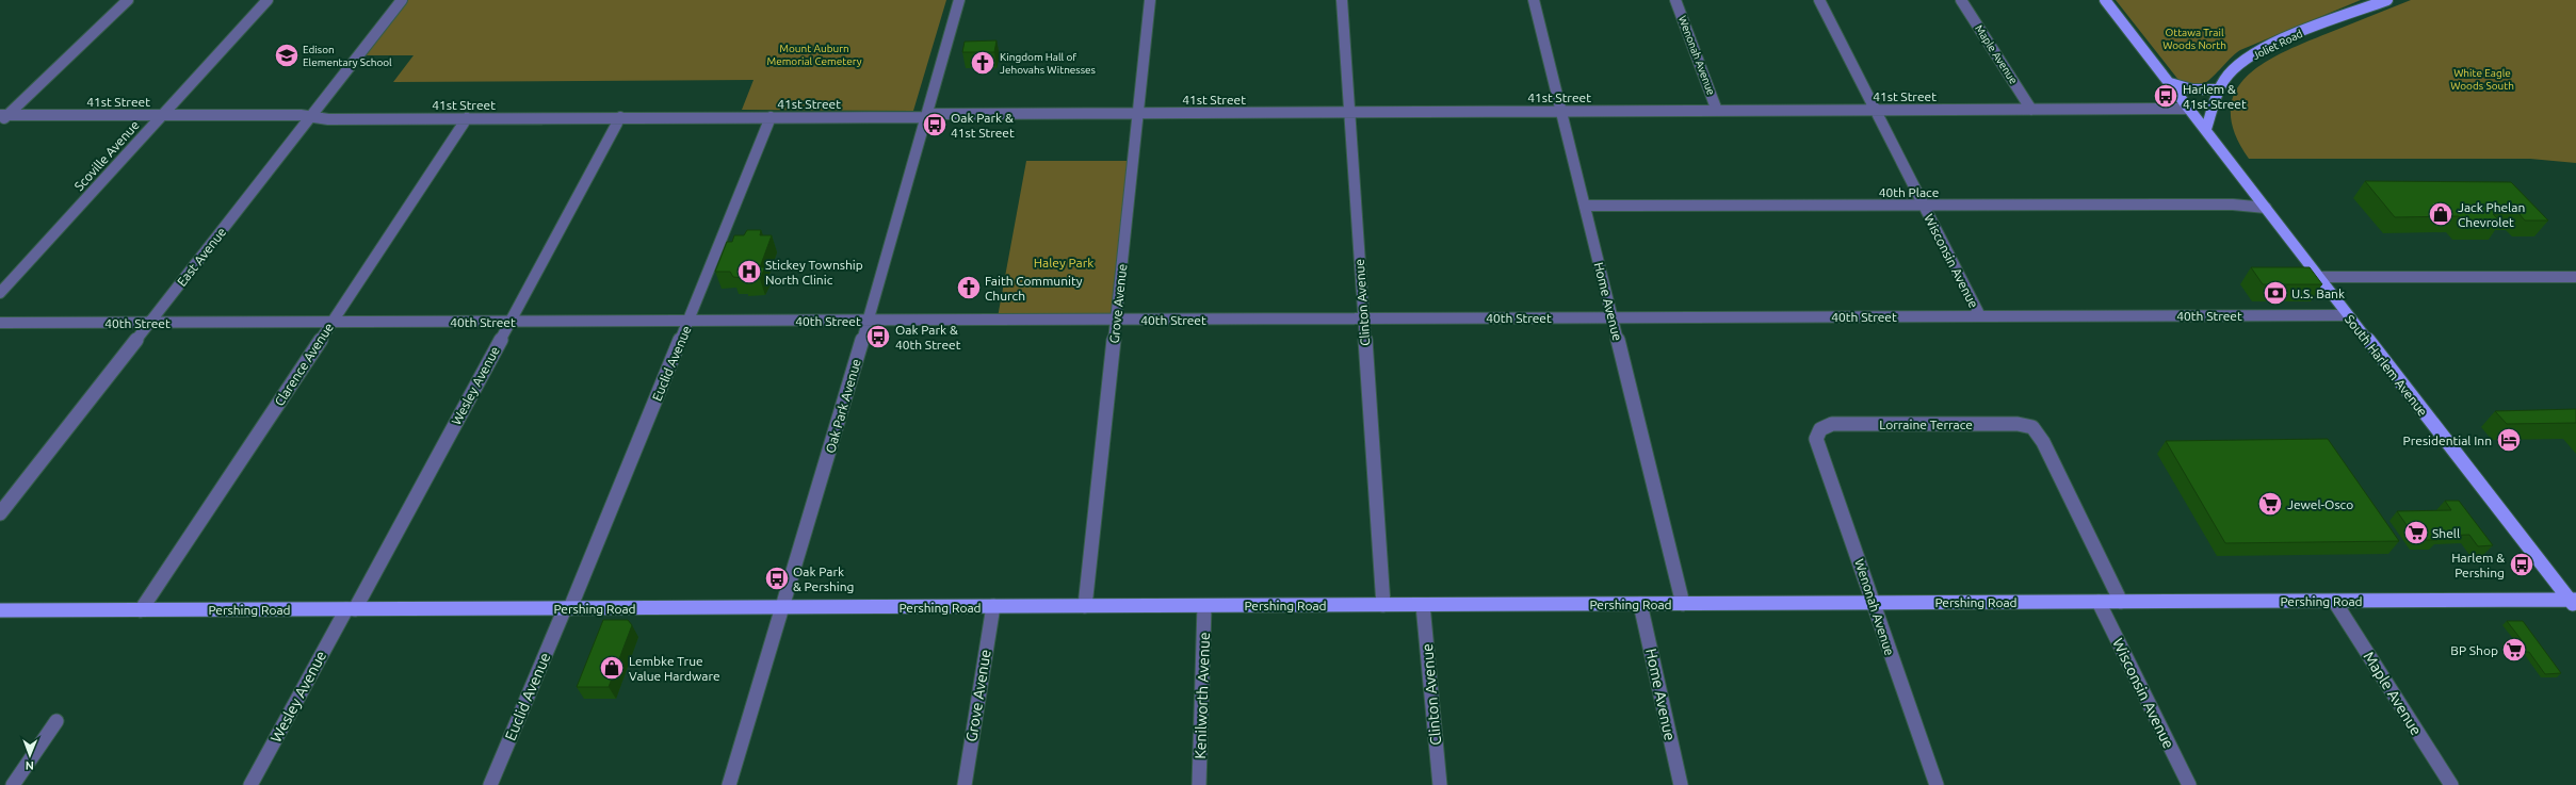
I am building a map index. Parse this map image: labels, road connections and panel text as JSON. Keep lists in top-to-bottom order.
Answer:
{
  "streets": {
    "main road": ["Joliet Road", "South Harlem Avenue", "Pershing Road"],
    "street": [
      "Maple Avenue",
      "Wenonah Avenue",
      "41st Street",
      "Scoville Avenue",
      "40th Place",
      "East Avenue",
      "Wisconsin Avenue",
      "Home Avenue",
      "Clinton Avenue",
      "Grove Avenue",
      "40th Street",
      "Euclid Avenue",
      "Clarence Avenue",
      "Wesley Avenue",
      "Oak Park Avenue",
      "Lorraine Terrace",
      "Kenilworth Avenue"
    ]
  },
  "crossings": [
    ["Joliet Road", "South Harlem Avenue"],
    ["Maple Avenue", "41st Street"],
    ["Maple Avenue", "Pershing Road"],
    ["Wenonah Avenue", "41st Street"],
    ["Wenonah Avenue", "Lorraine Terrace"],
    ["Wenonah Avenue", "Pershing Road"],
    ["41st Street", "Scoville Avenue"],
    ["41st Street", "East Avenue"],
    ["41st Street", "Wisconsin Avenue"],
    ["41st Street", "Home Avenue"],
    ["41st Street", "Clinton Avenue"],
    ["41st Street", "Grove Avenue"],
    ["41st Street", "Euclid Avenue"],
    ["41st Street", "Clarence Avenue"],
    ["41st Street", "South Harlem Avenue"],
    ["41st Street", "Wesley Avenue"],
    ["41st Street", "Oak Park Avenue"],
    ["40th Place", "Wisconsin Avenue"],
    ["40th Place", "Home Avenue"],
    ["40th Place", "South Harlem Avenue"],
    ["East Avenue", "40th Street"],
    ["Wisconsin Avenue", "40th Street"],
    ["Wisconsin Avenue", "Pershing Road"],
    ["Home Avenue", "40th Street"],
    ["Home Avenue", "Pershing Road"],
    ["Clinton Avenue", "40th Street"],
    ["Clinton Avenue", "Pershing Road"],
    ["Grove Avenue", "40th Street"],
    ["Grove Avenue", "Pershing Road"],
    ["40th Street", "Euclid Avenue"],
    ["40th Street", "Clarence Avenue"],
    ["40th Street", "South Harlem Avenue"],
    ["40th Street", "Wesley Avenue"],
    ["40th Street", "Oak Park Avenue"],
    ["Euclid Avenue", "Pershing Road"],
    ["Clarence Avenue", "Pershing Road"],
    ["South Harlem Avenue", "Pershing Road"],
    ["Wesley Avenue", "Pershing Road"],
    ["Oak Park Avenue", "Pershing Road"],
    ["Lorraine Terrace", "Pershing Road"],
    ["Pershing Road", "Kenilworth Avenue"]
  ],
  "parks": [
    "Ottawa Trail Woods North",
    "Mount Auburn Memorial Cemetery",
    "White Eagle Woods South",
    "Haley Park"
  ],
  "places": {
    "school or university": ["Edison Elementary School"],
    "church": ["Kingdom Hall of Jehovahs Witnesses", "Faith Community Church"],
    "bus stop": [
      "Harlem & 41st Street",
      "Oak Park & 41st Street",
      "Oak Park & 40th Street",
      "Harlem & Pershing",
      "Oak Park & Pershing"
    ],
    "shop": ["Jack Phelan Chevrolet", "Lembke True Value Hardware"],
    "hospital": ["Stickey Township North Clinic"],
    "bank": ["U.S. Bank"],
    "hotel": ["Presidential Inn"],
    "supermarket": ["Jewel-Osco", "Shell", "BP Shop"]
  },
  "north": "bottom"
}
